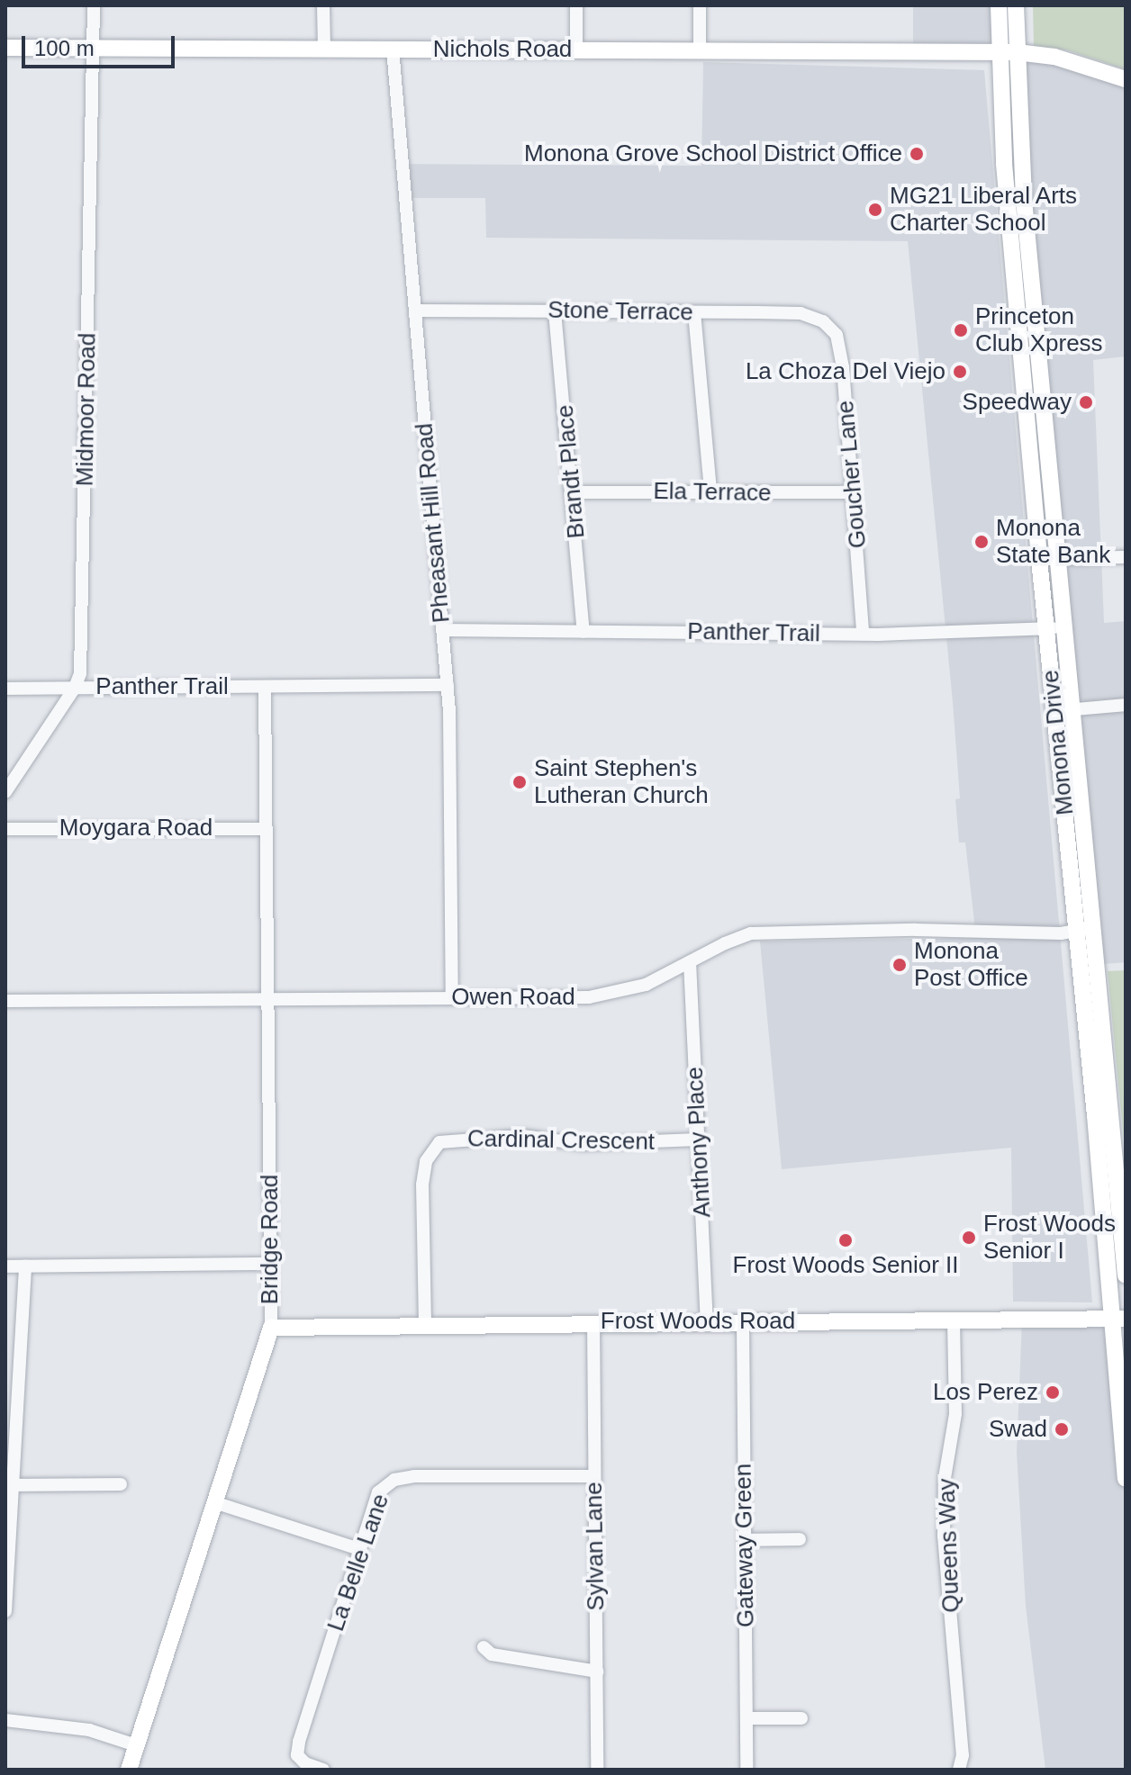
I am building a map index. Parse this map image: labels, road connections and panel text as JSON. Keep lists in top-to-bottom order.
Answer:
{
  "streets": {
    "street": [
      "Nichols Road",
      "Stone Terrace",
      "Midmoor Road",
      "Brandt Place",
      "Goucher Lane",
      "Ela Terrace",
      "Pheasant Hill Road",
      "Panther Trail",
      "Monona Drive",
      "Moygara Road",
      "Owen Road",
      "Cardinal Crescent",
      "Anthony Place",
      "Bridge Road",
      "Frost Woods Road",
      "Gateway Green",
      "Queens Way",
      "Sylvan Lane",
      "La Belle Lane"
    ]
  },
  "crossings": [
    ["Nichols Road", "Midmoor Road"],
    ["Nichols Road", "Pheasant Hill Road"],
    ["Nichols Road", "Monona Drive"],
    ["Stone Terrace", "Brandt Place"],
    ["Stone Terrace", "Goucher Lane"],
    ["Stone Terrace", "Pheasant Hill Road"],
    ["Midmoor Road", "Panther Trail"],
    ["Brandt Place", "Ela Terrace"],
    ["Brandt Place", "Panther Trail"],
    ["Goucher Lane", "Ela Terrace"],
    ["Goucher Lane", "Panther Trail"],
    ["Pheasant Hill Road", "Panther Trail"],
    ["Pheasant Hill Road", "Owen Road"],
    ["Panther Trail", "Monona Drive"],
    ["Panther Trail", "Bridge Road"],
    ["Monona Drive", "Owen Road"],
    ["Monona Drive", "Frost Woods Road"],
    ["Moygara Road", "Bridge Road"],
    ["Owen Road", "Anthony Place"],
    ["Owen Road", "Bridge Road"],
    ["Cardinal Crescent", "Anthony Place"],
    ["Cardinal Crescent", "Frost Woods Road"],
    ["Anthony Place", "Frost Woods Road"],
    ["Bridge Road", "Frost Woods Road"],
    ["Frost Woods Road", "Gateway Green"],
    ["Frost Woods Road", "Queens Way"],
    ["Frost Woods Road", "Sylvan Lane"],
    ["Sylvan Lane", "La Belle Lane"]
  ],
  "places": [
    "Monona Grove School District Office",
    "MG21 Liberal Arts Charter School",
    "Princeton Club Xpress",
    "La Choza Del Viejo",
    "Speedway",
    "Monona State Bank",
    "Saint Stephen's Lutheran Church",
    "Monona Post Office",
    "Frost Woods Senior I",
    "Frost Woods Senior II",
    "Los Perez",
    "Swad"
  ],
  "scale_bar": "100 m"
}
